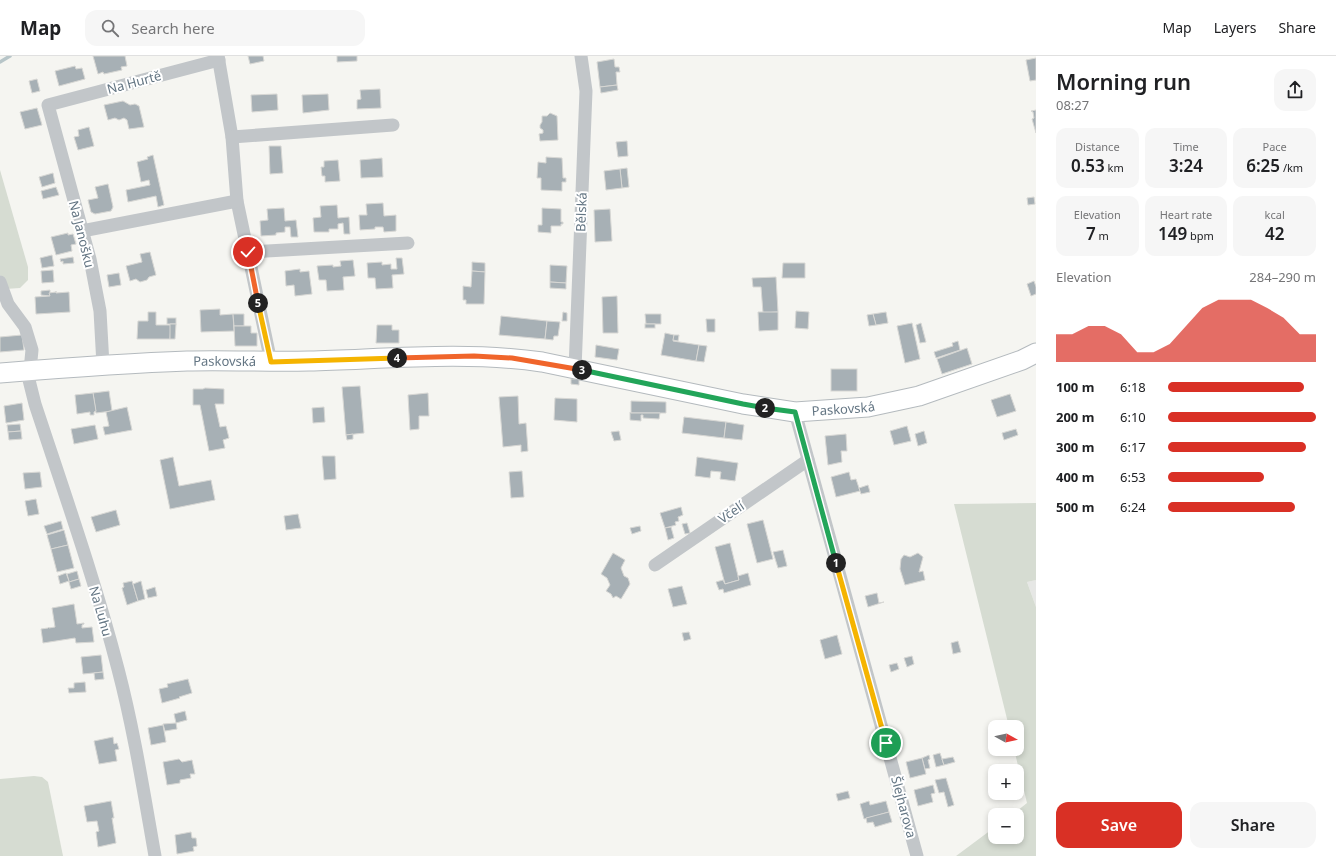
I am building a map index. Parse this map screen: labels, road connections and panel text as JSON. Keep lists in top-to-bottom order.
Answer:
{
  "streets": {
    "street": [
      "Na Hurtě",
      "Bělská",
      "Na Janošku",
      "Paskovská",
      "Včelí",
      "Na Luhu",
      "Šlejharova"
    ]
  },
  "crossings": [
    ["Na Hurtě", "Na Janošku"],
    ["Na Hurtě", "Paskovská"],
    ["Bělská", "Paskovská"],
    ["Na Janošku", "Paskovská"],
    ["Paskovská", "Na Luhu"],
    ["Paskovská", "Šlejharova"],
    ["Včelí", "Šlejharova"]
  ],
  "north": "right",
  "page": {
    "header": "Map",
    "search": "Search here",
    "nav": ["Map", "Layers", "Share"],
    "heading": ["Morning run", "08:27"],
    "stats": [
      ["Distance", "0.53 km"],
      ["Time", "3:24"],
      ["Pace", "6:25 /km"],
      ["Elevation", "7 m"],
      ["Heart rate", "149 bpm"],
      ["kcal", "42"]
    ],
    "chart": ["Elevation", "284–290 m"],
    "pins": [
      "5",
      "4",
      "3",
      "2",
      "1"
    ],
    "list": [
      {
        "name": "100 m",
        "note": "6:18"
      },
      {
        "name": "200 m",
        "note": "6:10"
      },
      {
        "name": "300 m",
        "note": "6:17"
      },
      {
        "name": "400 m",
        "note": "6:53"
      },
      {
        "name": "500 m",
        "note": "6:24"
      }
    ],
    "map_buttons": ["+", "−"],
    "buttons": ["Save", "Share"]
  }
}
